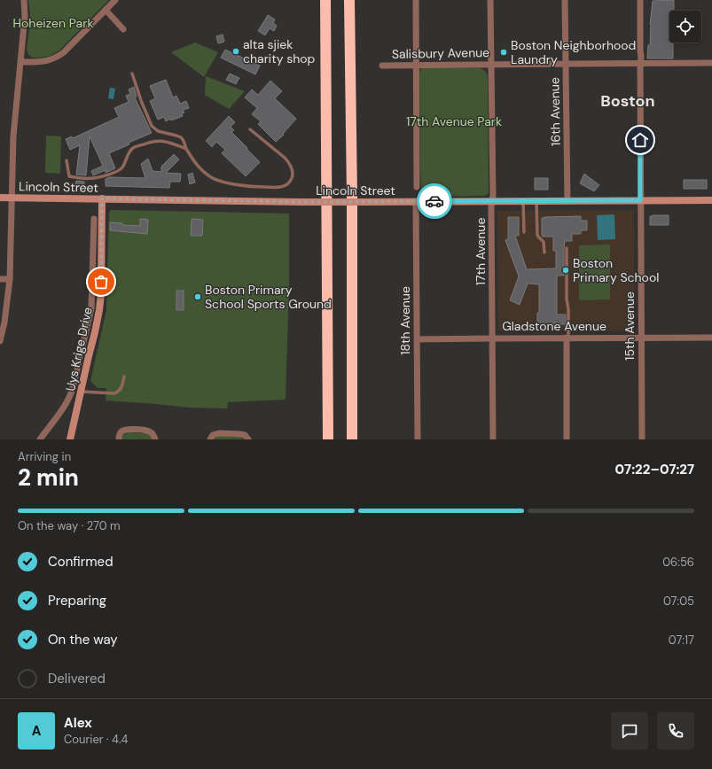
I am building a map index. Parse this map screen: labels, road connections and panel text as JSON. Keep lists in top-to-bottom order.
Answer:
{
  "streets": {
    "street": [
      "Salisbury Avenue",
      "16th Avenue",
      "Lincoln Street",
      "17th Avenue",
      "18th Avenue",
      "Gladstone Avenue",
      "15th Avenue",
      "Uys Krige Drive"
    ]
  },
  "crossings": [
    ["Salisbury Avenue", "16th Avenue"],
    ["Salisbury Avenue", "17th Avenue"],
    ["Salisbury Avenue", "15th Avenue"],
    ["16th Avenue", "Lincoln Street"],
    ["Lincoln Street", "17th Avenue"],
    ["Lincoln Street", "18th Avenue"],
    ["Lincoln Street", "15th Avenue"],
    ["Lincoln Street", "Uys Krige Drive"],
    ["17th Avenue", "Gladstone Avenue"],
    ["18th Avenue", "Gladstone Avenue"],
    ["Gladstone Avenue", "15th Avenue"]
  ],
  "districts": ["Boston"],
  "parks": ["Hoheizen Park", "17th Avenue Park"],
  "places": [
    "alta sjiek charity shop",
    "Boston Neighborhood Laundry",
    "Boston Primary School",
    "Boston Primary School Sports Ground"
  ],
  "page": {
    "heading": ["2 min", "Arriving in", "07:22–07:27"],
    "panel": ["Alex", "Courier · 4.4"],
    "bar": "On the way · 270 m",
    "list": [
      ["Confirmed", "06:56"],
      ["Preparing", "07:05"],
      ["On the way", "07:17"],
      "Delivered"
    ],
    "round": "A"
  }
}
